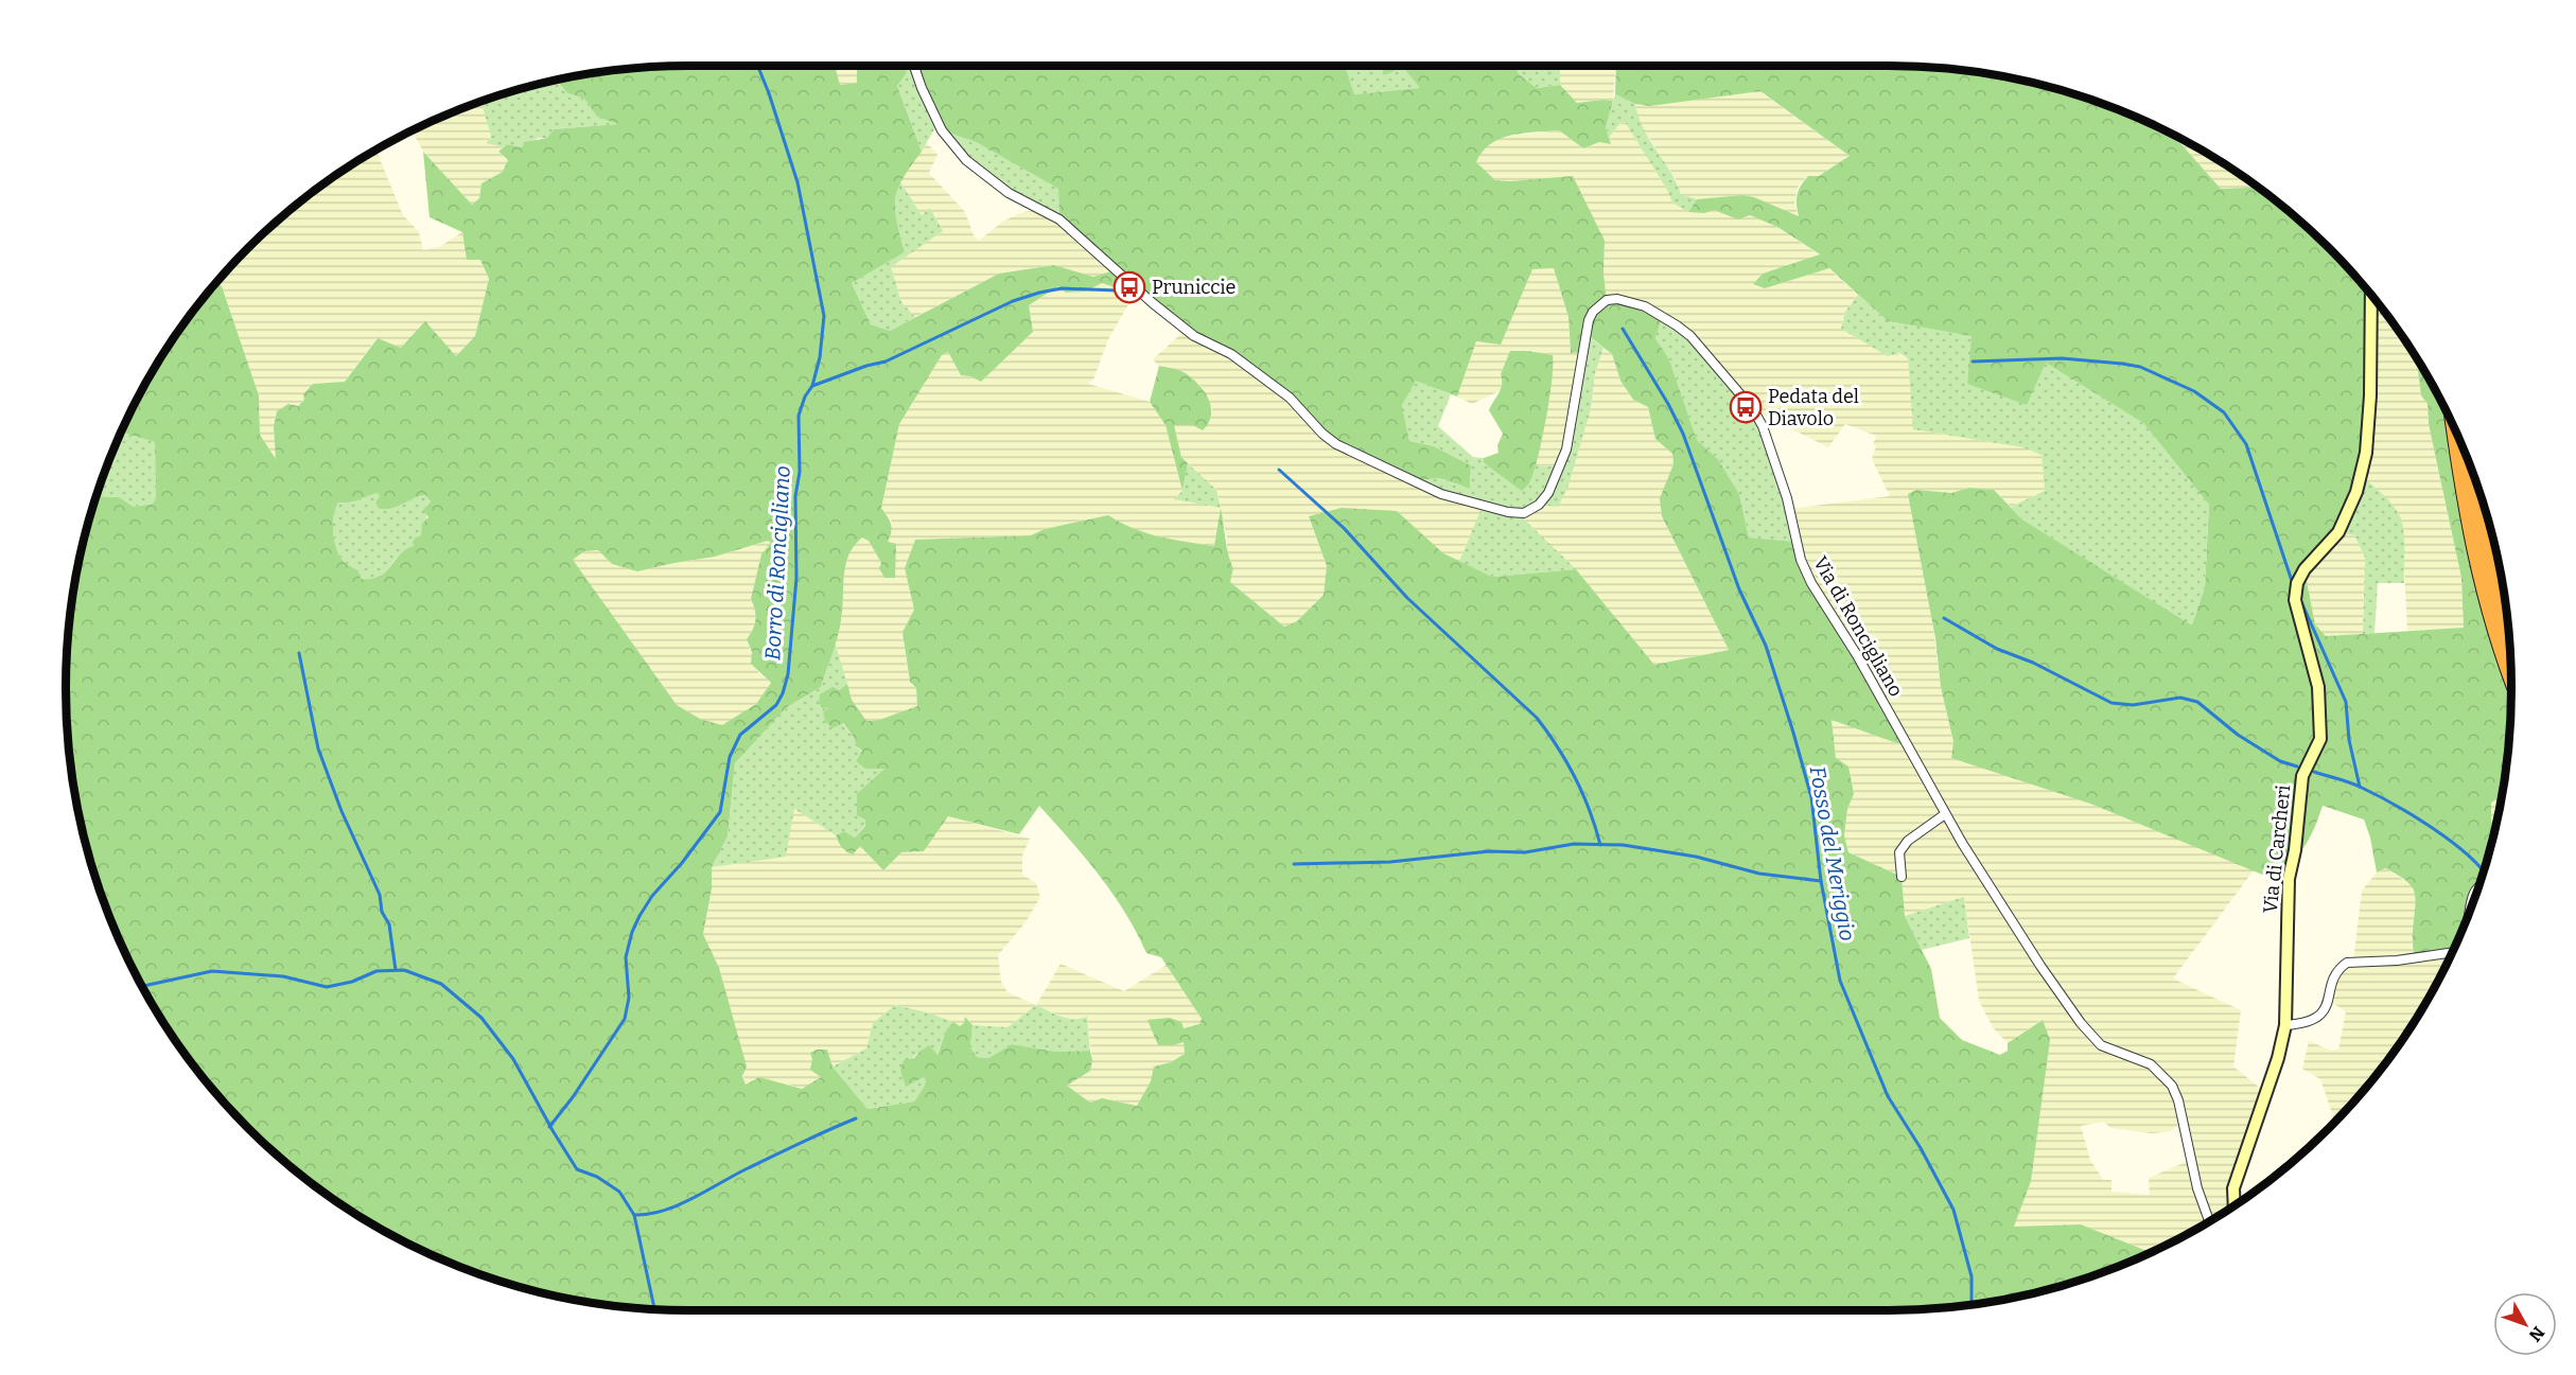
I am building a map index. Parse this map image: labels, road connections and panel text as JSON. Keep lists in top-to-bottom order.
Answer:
{
  "streets": {
    "street": ["Via di Roncigliano", "Via di Carcheri"]
  },
  "water": ["Borro di Roncigliano", "Fosso del Meriggio"],
  "places": {
    "bus stop": ["Pruniccie", "Pedata del Diavolo"]
  },
  "north": "bottom right"
}
